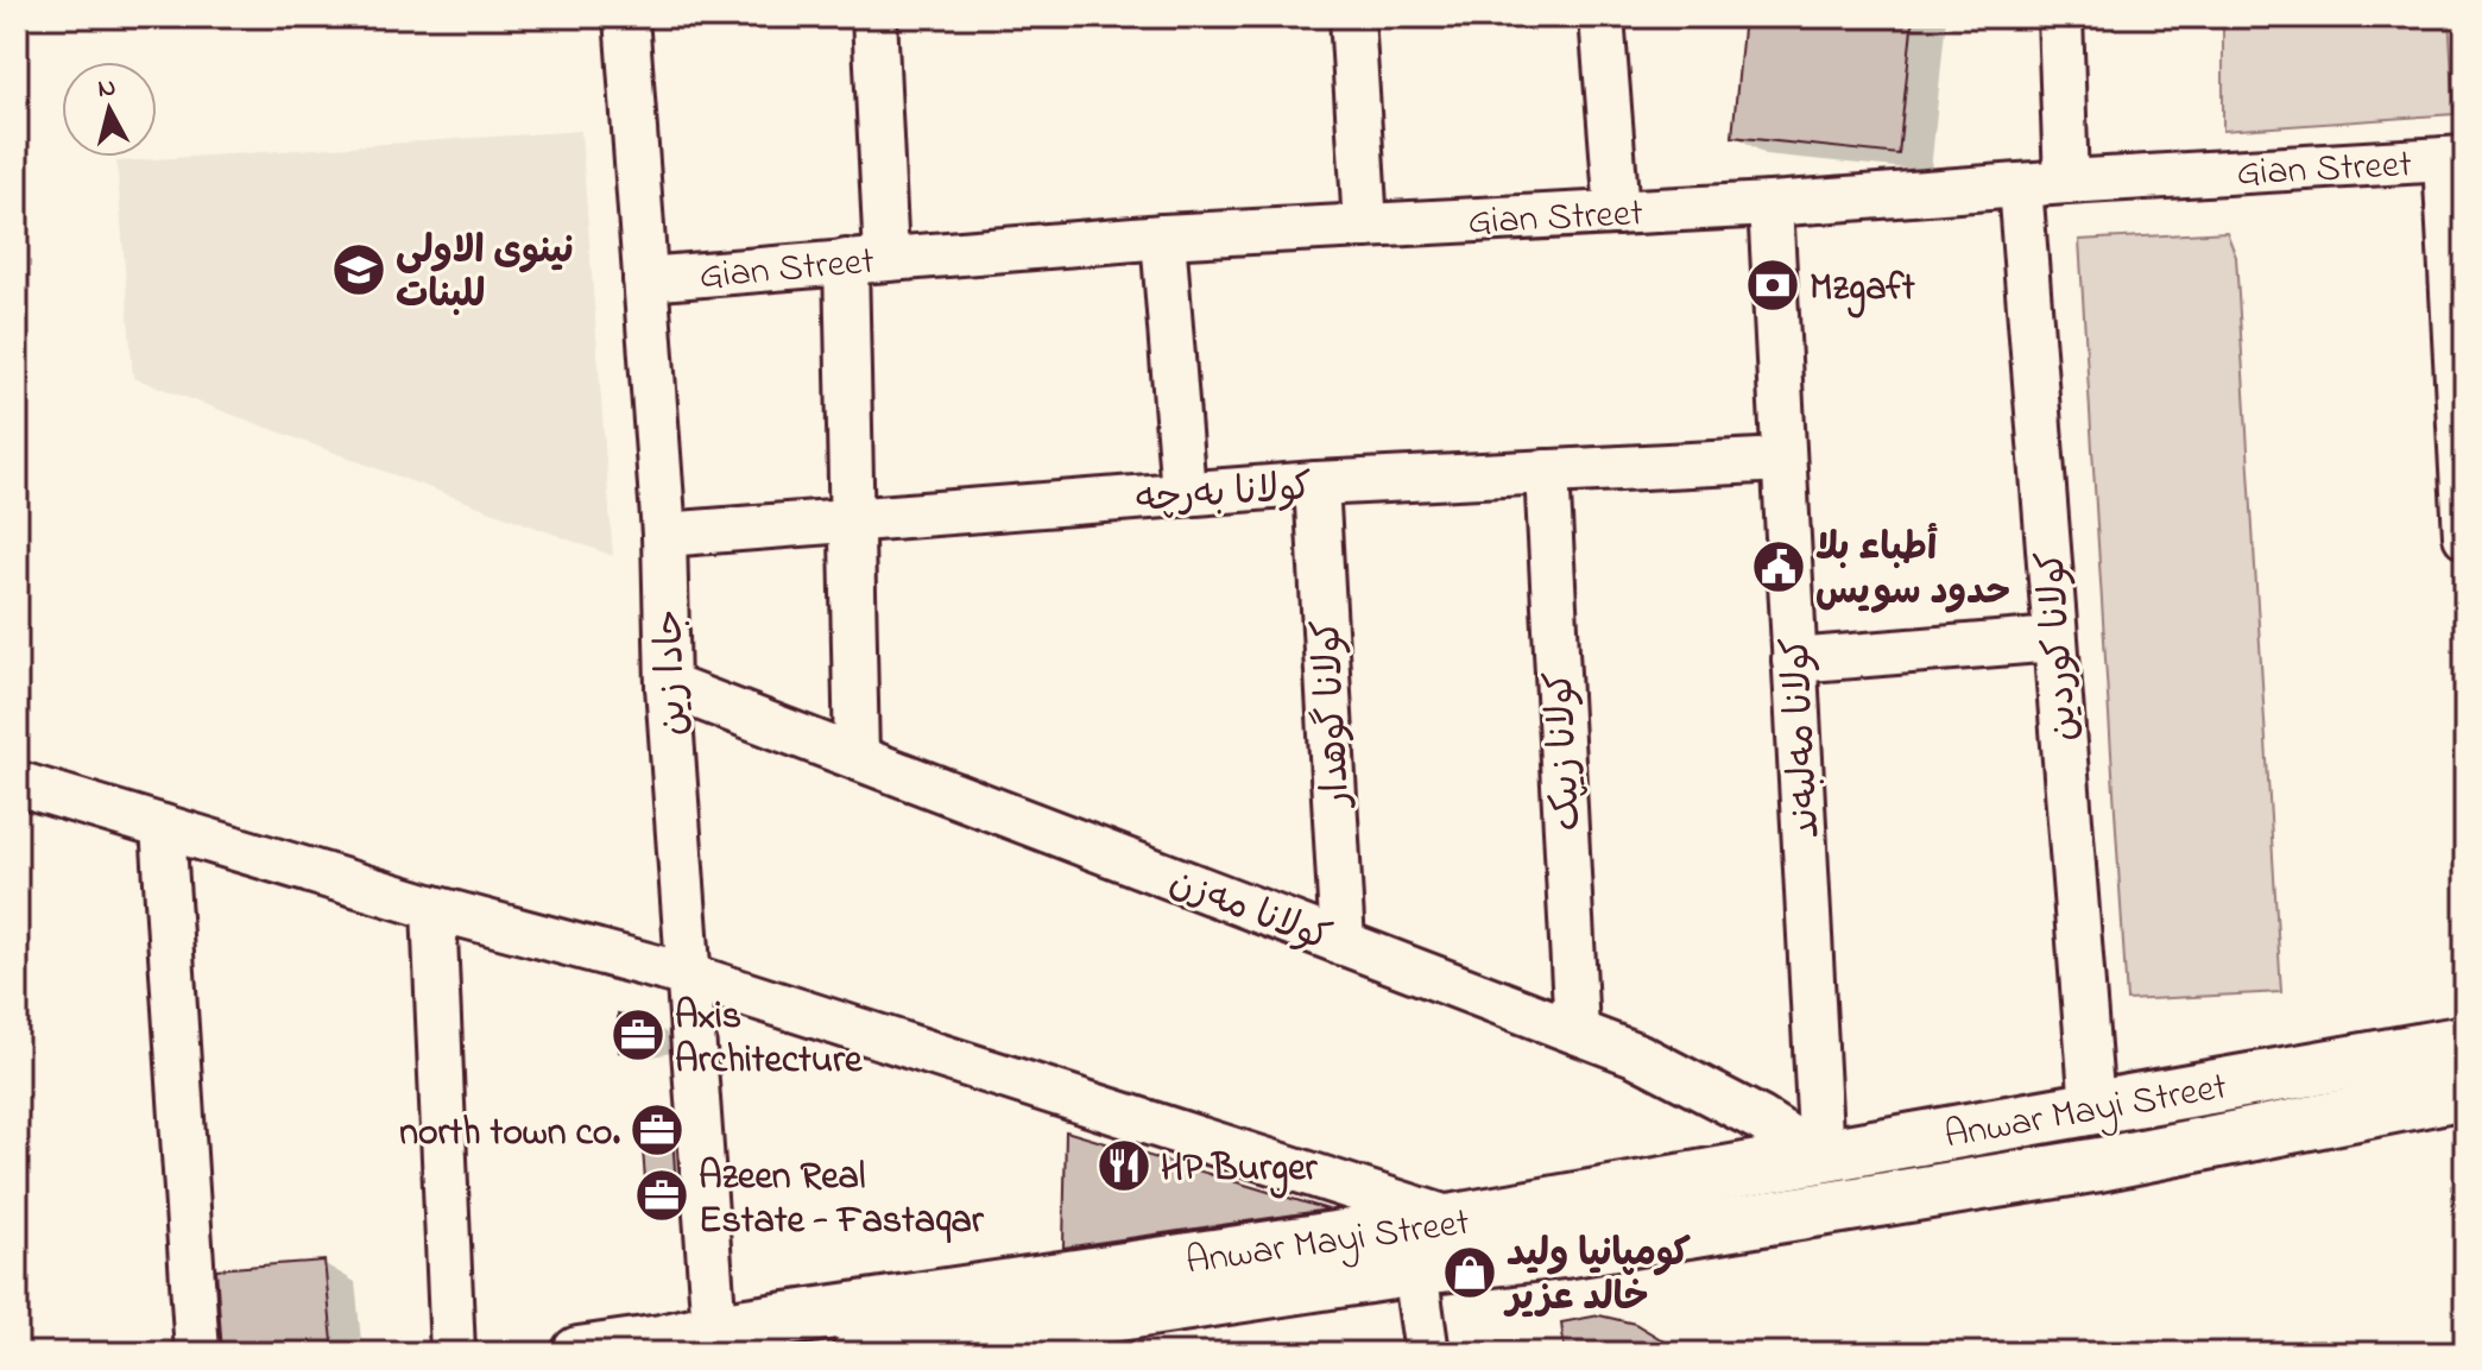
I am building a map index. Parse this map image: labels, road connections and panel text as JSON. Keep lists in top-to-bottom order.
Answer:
{
  "streets": {
    "main road": ["Anwar Mayi Street"],
    "street": [
      "Gian Street",
      "کولانا بەرچە",
      "کولانا کوردین",
      "جادا زین",
      "کولانا گوهدار",
      "کولانا مەلبەند",
      "کولانا زیپک",
      "کولانا مەزن"
    ]
  },
  "crossings": [
    ["Gian Street", "کولانا کوردین"],
    ["Gian Street", "جادا زین"],
    ["Gian Street", "کولانا مەلبەند"],
    ["کولانا بەرچە", "جادا زین"],
    ["کولانا بەرچە", "کولانا گوهدار"],
    ["کولانا بەرچە", "کولانا مەلبەند"],
    ["کولانا بەرچە", "کولانا زیپک"],
    ["کولانا کوردین", "Anwar Mayi Street"],
    ["جادا زین", "کولانا مەزن"],
    ["جادا زین", "Anwar Mayi Street"],
    ["کولانا گوهدار", "کولانا مەزن"],
    ["کولانا مەلبەند", "کولانا مەزن"],
    ["کولانا مەلبەند", "Anwar Mayi Street"],
    ["کولانا زیپک", "کولانا مەزن"],
    ["کولانا مەزن", "Anwar Mayi Street"]
  ],
  "places": {
    "school or university": ["نينوى الاولى للبنات"],
    "bank": ["Mzgaft"],
    "public building": ["أطباء بلا حدود سويس"],
    "office": ["Axis Architecture", "north town co.", "Azeen Real Estate - Fastaqar"],
    "restaurant": ["HP Burger"],
    "shop": ["كومپانيا وليد خالد عزير"]
  },
  "north": "top"
}
